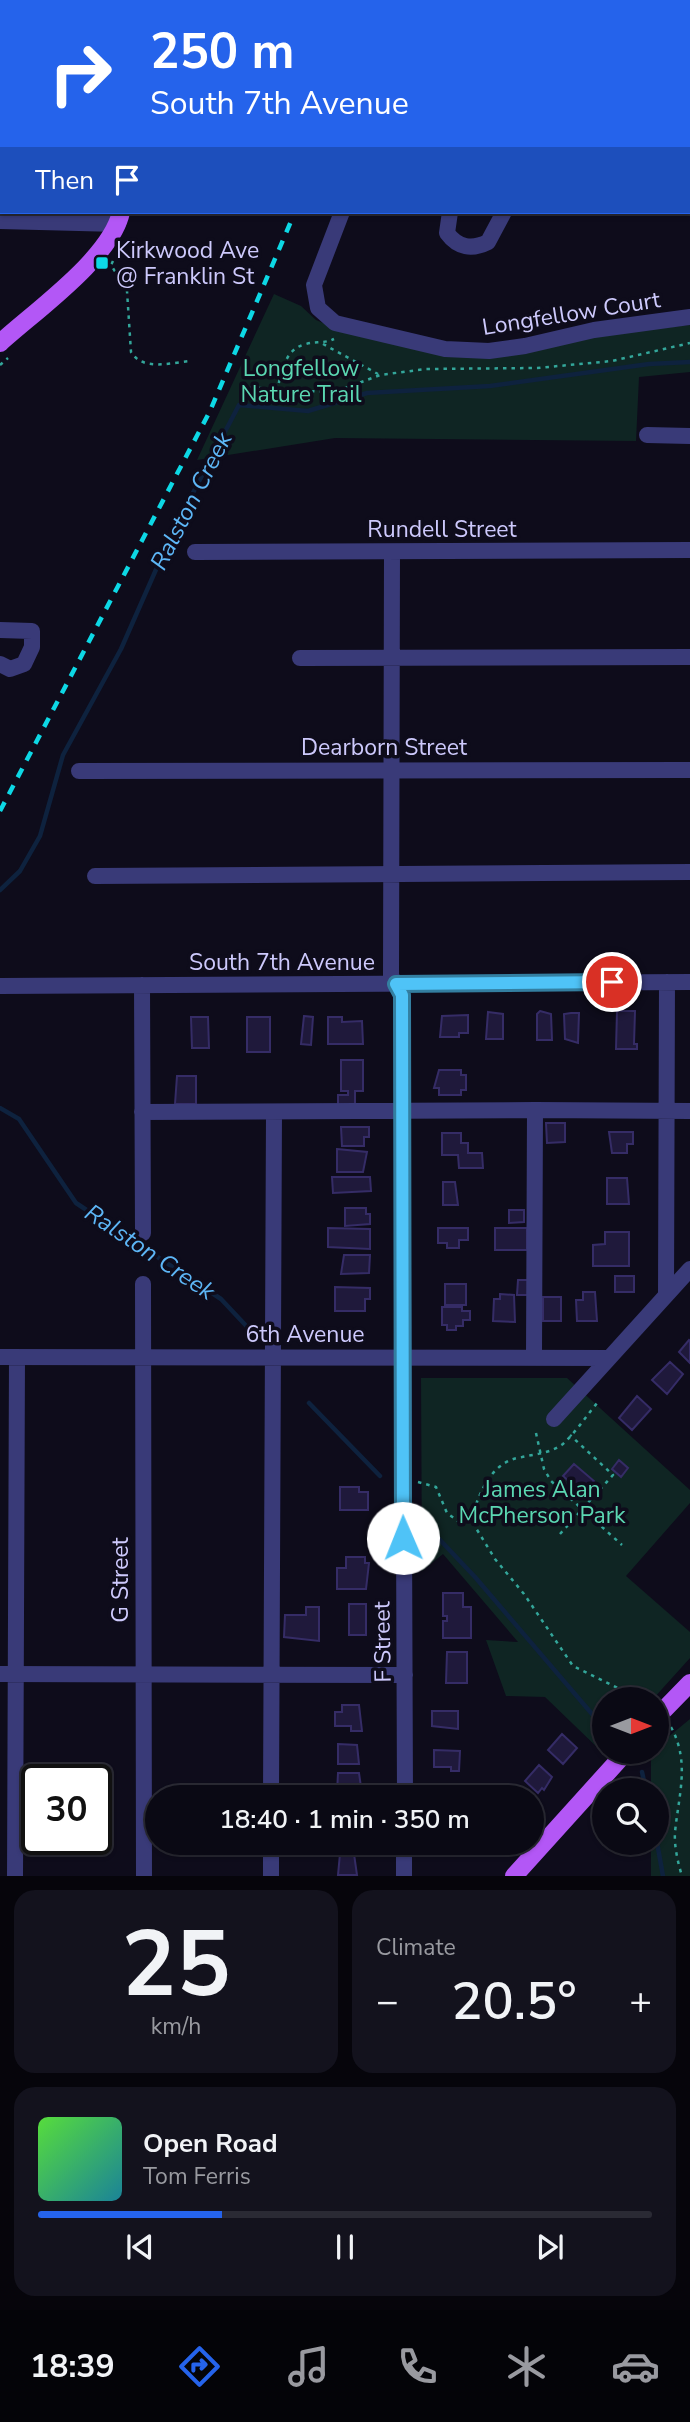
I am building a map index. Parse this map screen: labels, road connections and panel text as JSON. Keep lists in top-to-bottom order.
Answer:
{
  "streets": {
    "street": [
      "Longfellow Court",
      "Rundell Street",
      "Dearborn Street",
      "South 7th Avenue",
      "6th Avenue",
      "G Street",
      "F Street"
    ]
  },
  "crossings": [
    ["Rundell Street", "F Street"],
    ["Dearborn Street", "F Street"],
    ["South 7th Avenue", "F Street"],
    ["6th Avenue", "G Street"],
    ["6th Avenue", "F Street"]
  ],
  "water": ["Ralston Creek"],
  "parks": ["Longfellow Nature Trail", "James Alan McPherson Park"],
  "places": {
    "transit": ["Kirkwood Ave @ Franklin St"]
  },
  "north": "right",
  "page": {
    "turn": ["250 m", "South 7th Avenue"],
    "then": "Then",
    "limit": "30",
    "trip": "18:40 · 1 min · 350 m",
    "tile": [
      ["25", "km/h"],
      "Climate"
    ],
    "heat": ["−", "20.5°", "+"],
    "song": ["Open Road", "Tom Ferris"],
    "tabs": "18:39"
  }
}
